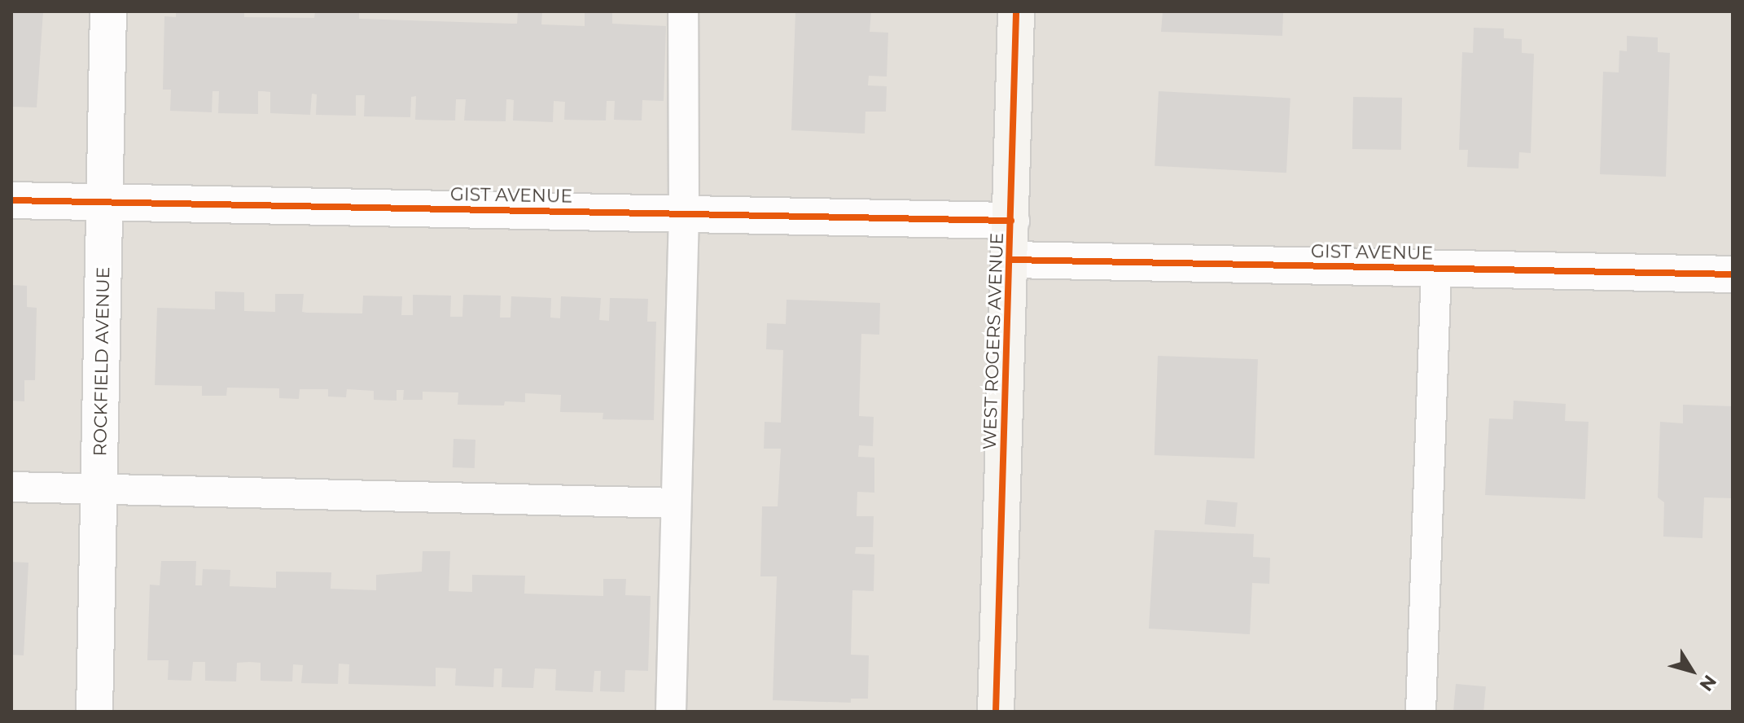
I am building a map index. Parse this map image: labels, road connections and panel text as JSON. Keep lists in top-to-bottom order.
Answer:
{
  "streets": {
    "street": ["GIST AVENUE", "WEST ROGERS AVENUE", "ROCKFIELD AVENUE"]
  },
  "crossings": [
    ["GIST AVENUE", "WEST ROGERS AVENUE"],
    ["GIST AVENUE", "ROCKFIELD AVENUE"]
  ],
  "north": "bottom right"
}
